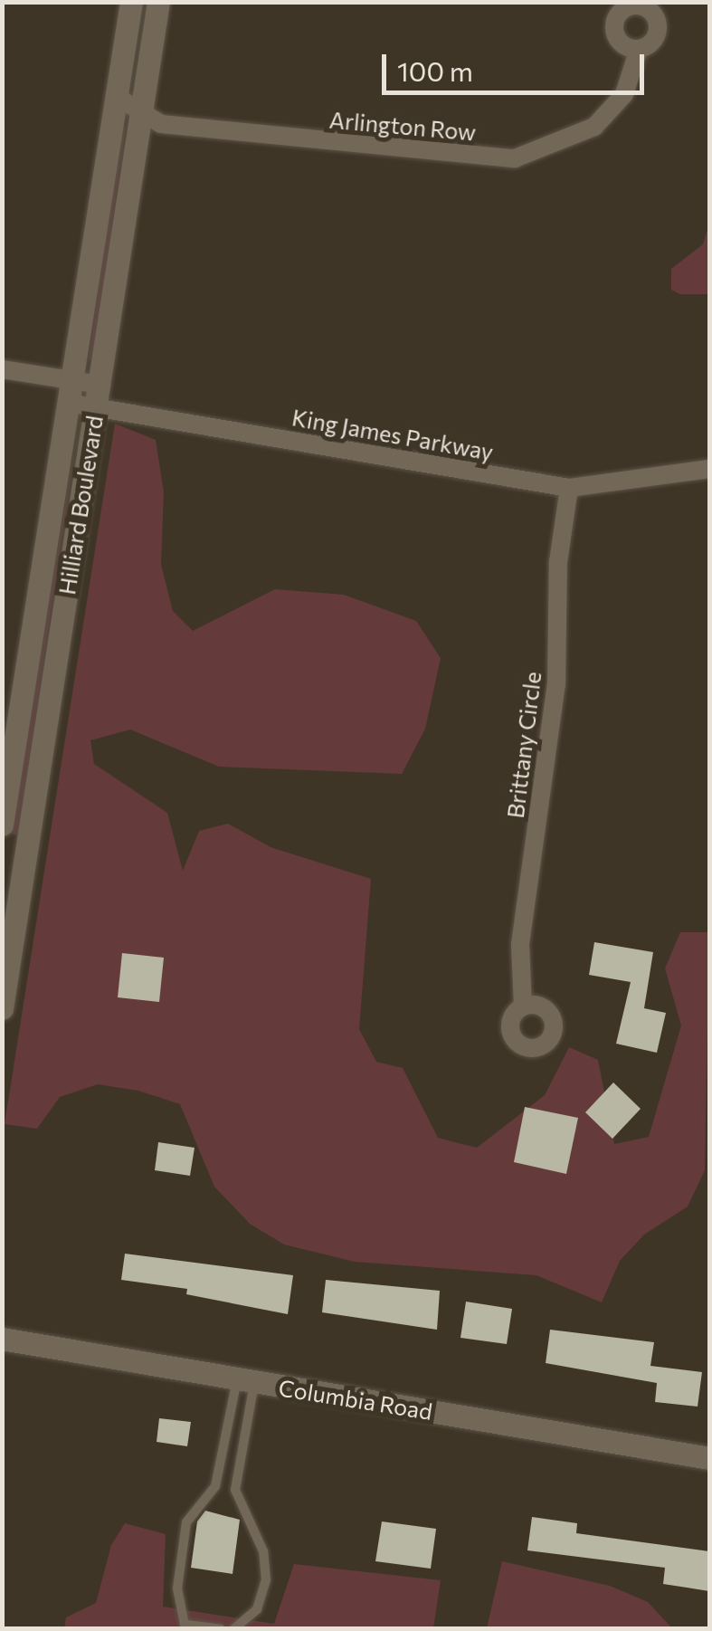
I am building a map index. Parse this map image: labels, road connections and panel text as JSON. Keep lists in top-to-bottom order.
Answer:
{
  "streets": {
    "main road": ["Hilliard Boulevard", "Columbia Road"],
    "street": ["Arlington Row", "King James Parkway", "Brittany Circle"]
  },
  "crossings": [
    ["Arlington Row", "Hilliard Boulevard"],
    ["King James Parkway", "Hilliard Boulevard"],
    ["King James Parkway", "Brittany Circle"]
  ],
  "scale_bar": "100 m"
}
